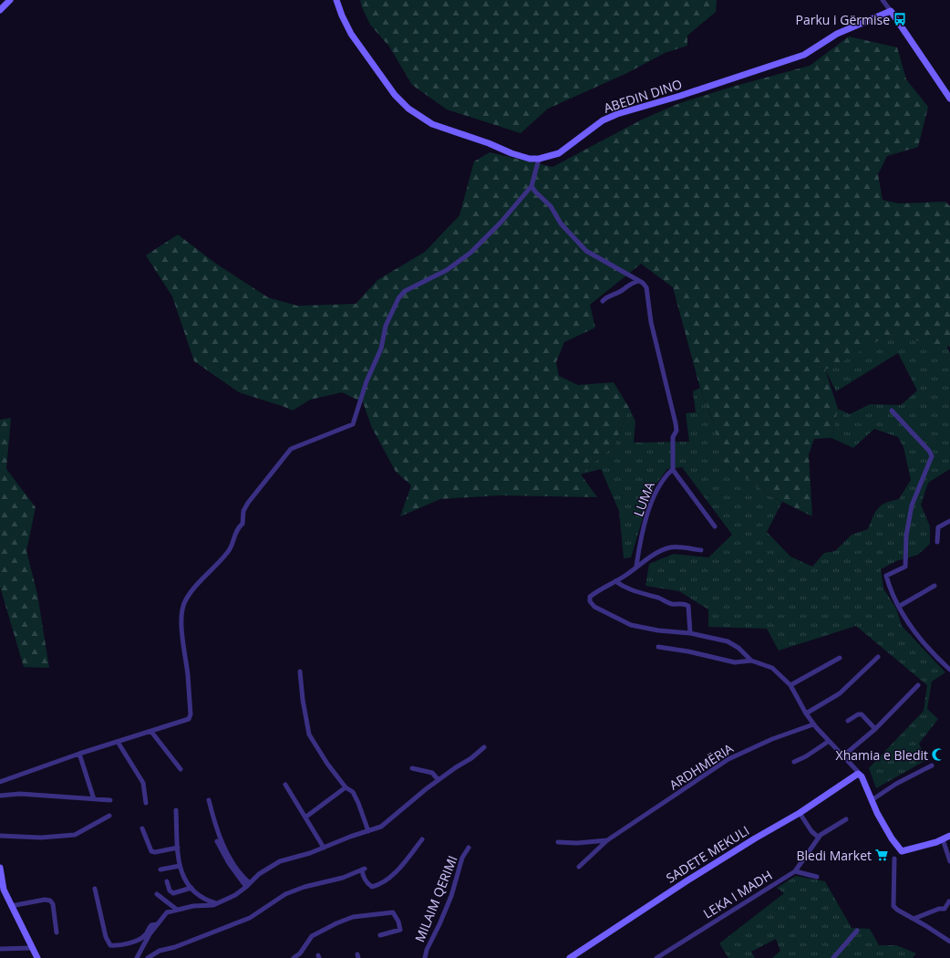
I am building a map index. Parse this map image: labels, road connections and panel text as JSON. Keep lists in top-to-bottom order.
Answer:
{
  "streets": {
    "street": [
      "ABEDIN DINO",
      "LUMA",
      "ARDHMËRIA",
      "SADETE MEKULI",
      "LEKA I MADH",
      "MILAIM QERIMI"
    ]
  },
  "places": {
    "bus stop": ["Parku i Gërmise"],
    "mosque": ["Xhamia e Bledit"],
    "supermarket": ["Bledi Market"]
  }
}
